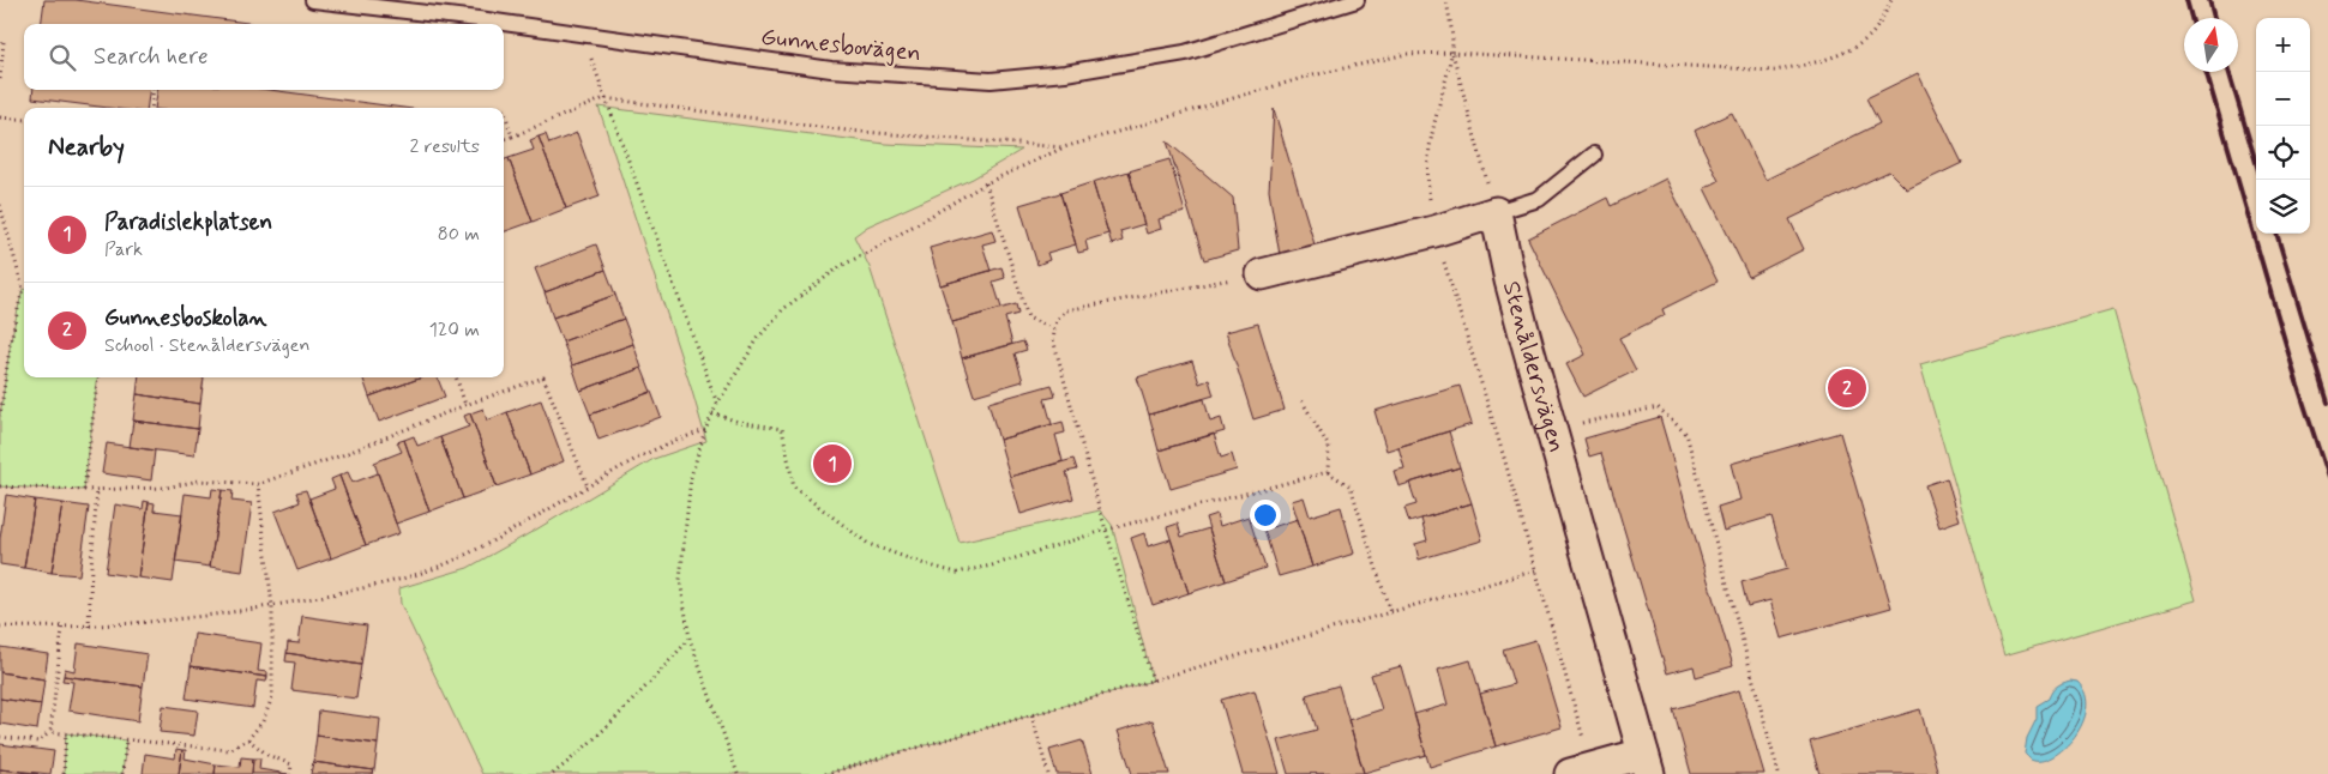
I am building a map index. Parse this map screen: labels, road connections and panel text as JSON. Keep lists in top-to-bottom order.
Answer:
{
  "streets": {
    "street": ["Stenåldersvägen"],
    "lane": ["Gunnesbovägen"]
  },
  "north": "top",
  "page": {
    "map_buttons": ["+", "−"],
    "search": "Search here",
    "heading": ["Nearby", "2 results"],
    "list": [
      {
        "mark": "1",
        "name": "Paradislekplatsen",
        "note": "Park",
        "value": "80 m"
      },
      {
        "mark": "2",
        "name": "Gunnesboskolan",
        "note": "School · Stenåldersvägen",
        "value": "120 m"
      }
    ],
    "pins": ["2", "1"]
  }
}
